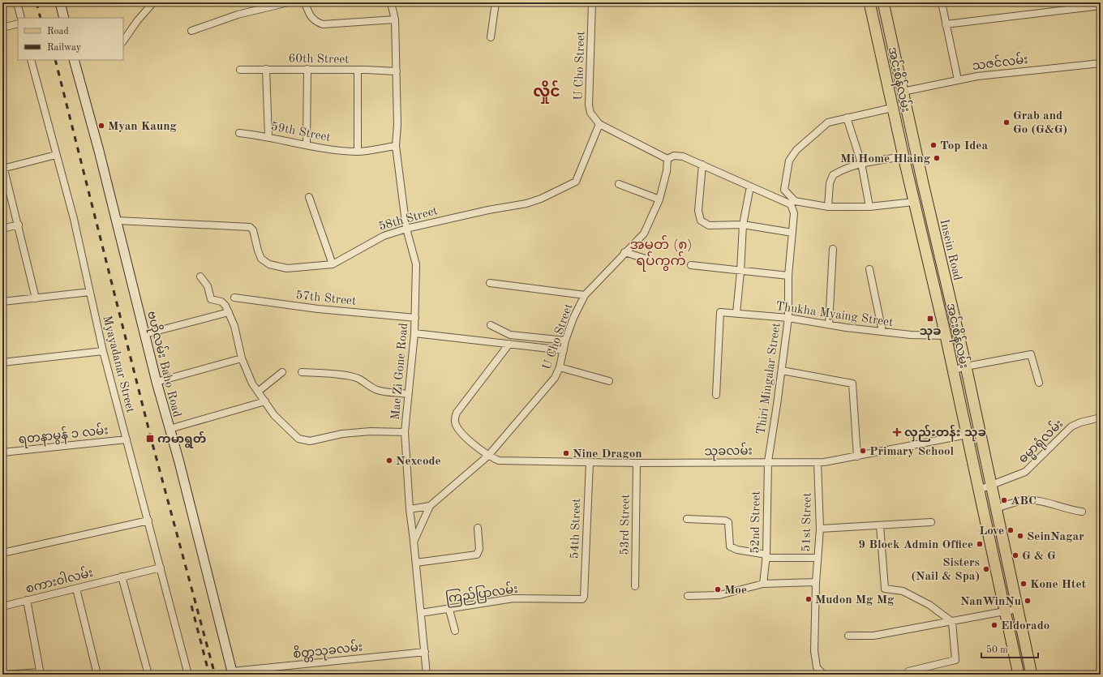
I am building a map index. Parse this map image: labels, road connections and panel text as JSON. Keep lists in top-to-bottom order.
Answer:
{
  "streets": {
    "main road": ["အင်းစိန်လမ်း", "Insein Road", "ဗဟိုလမ်း Baho Road"],
    "street": [
      "60th Street",
      "သဇင်လမ်း",
      "U Cho Street",
      "59th Street",
      "58th Street",
      "57th Street",
      "Thukha Myaing Street",
      "Myayadanar Street",
      "Mae Zi Gone Road",
      "Thiri Mingalar Street",
      "ရတနာမွန် ၁ လမ်း",
      "ဓမ္မာရုံလမ်း",
      "သုခလမ်း",
      "52nd Street",
      "51st Street",
      "53rd Street",
      "54th Street",
      "စကား၀ါလမ်း",
      "ကြည်ပြာလမ်း",
      "စိတ္တသုခလမ်း"
    ]
  },
  "crossings": [
    ["60th Street", "Mae Zi Gone Road"],
    ["သဇင်လမ်း", "Insein Road"],
    ["U Cho Street", "58th Street"],
    ["U Cho Street", "Mae Zi Gone Road"],
    ["U Cho Street", "သုခလမ်း"],
    ["အင်းစိန်လမ်း", "Thukha Myaing Street"],
    ["အင်းစိန်လမ်း", "ဓမ္မာရုံလမ်း"],
    ["အင်းစိန်လမ်း", "သုခလမ်း"],
    ["59th Street", "Mae Zi Gone Road"],
    ["58th Street", "ဗဟိုလမ်း Baho Road"],
    ["58th Street", "Mae Zi Gone Road"],
    ["Insein Road", "ဓမ္မာရုံလမ်း"],
    ["Insein Road", "သုခလမ်း"],
    ["57th Street", "Mae Zi Gone Road"],
    ["Thukha Myaing Street", "Thiri Mingalar Street"],
    ["Myayadanar Street", "ရတနာမွန် ၁ လမ်း"],
    ["Myayadanar Street", "စကား၀ါလမ်း"],
    ["ဗဟိုလမ်း Baho Road", "စိတ္တသုခလမ်း"],
    ["Mae Zi Gone Road", "ကြည်ပြာလမ်း"],
    ["Mae Zi Gone Road", "စိတ္တသုခလမ်း"],
    ["Thiri Mingalar Street", "သုခလမ်း"],
    ["Thiri Mingalar Street", "52nd Street"],
    ["သုခလမ်း", "52nd Street"],
    ["သုခလမ်း", "51st Street"],
    ["သုခလမ်း", "53rd Street"],
    ["သုခလမ်း", "54th Street"],
    ["54th Street", "ကြည်ပြာလမ်း"]
  ],
  "districts": ["လှိုင်", "အမှတ် (၈) ရပ်ကွက်"],
  "places": {
    "other": [
      "Grab and Go (G&G)",
      "Myan Kaung",
      "Top Idea",
      "Mi Home Hlaing",
      "Primary School",
      "Nine Dragon",
      "Nexcode",
      "ABC",
      "Love",
      "SeinNagar",
      "9 Block Admin Office",
      "G & G",
      "Sisters (Nail & Spa)",
      "Kone Htet",
      "Moe",
      "Mudon Mg Mg",
      "NanWinNu",
      "Eldorado"
    ],
    "transit": ["သုခ", "ကမာရွတ်"],
    "health": ["လှည်းတန်း သုခ"]
  },
  "legend": ["Road", "Railway"],
  "scale_bar": "50 m"
}
